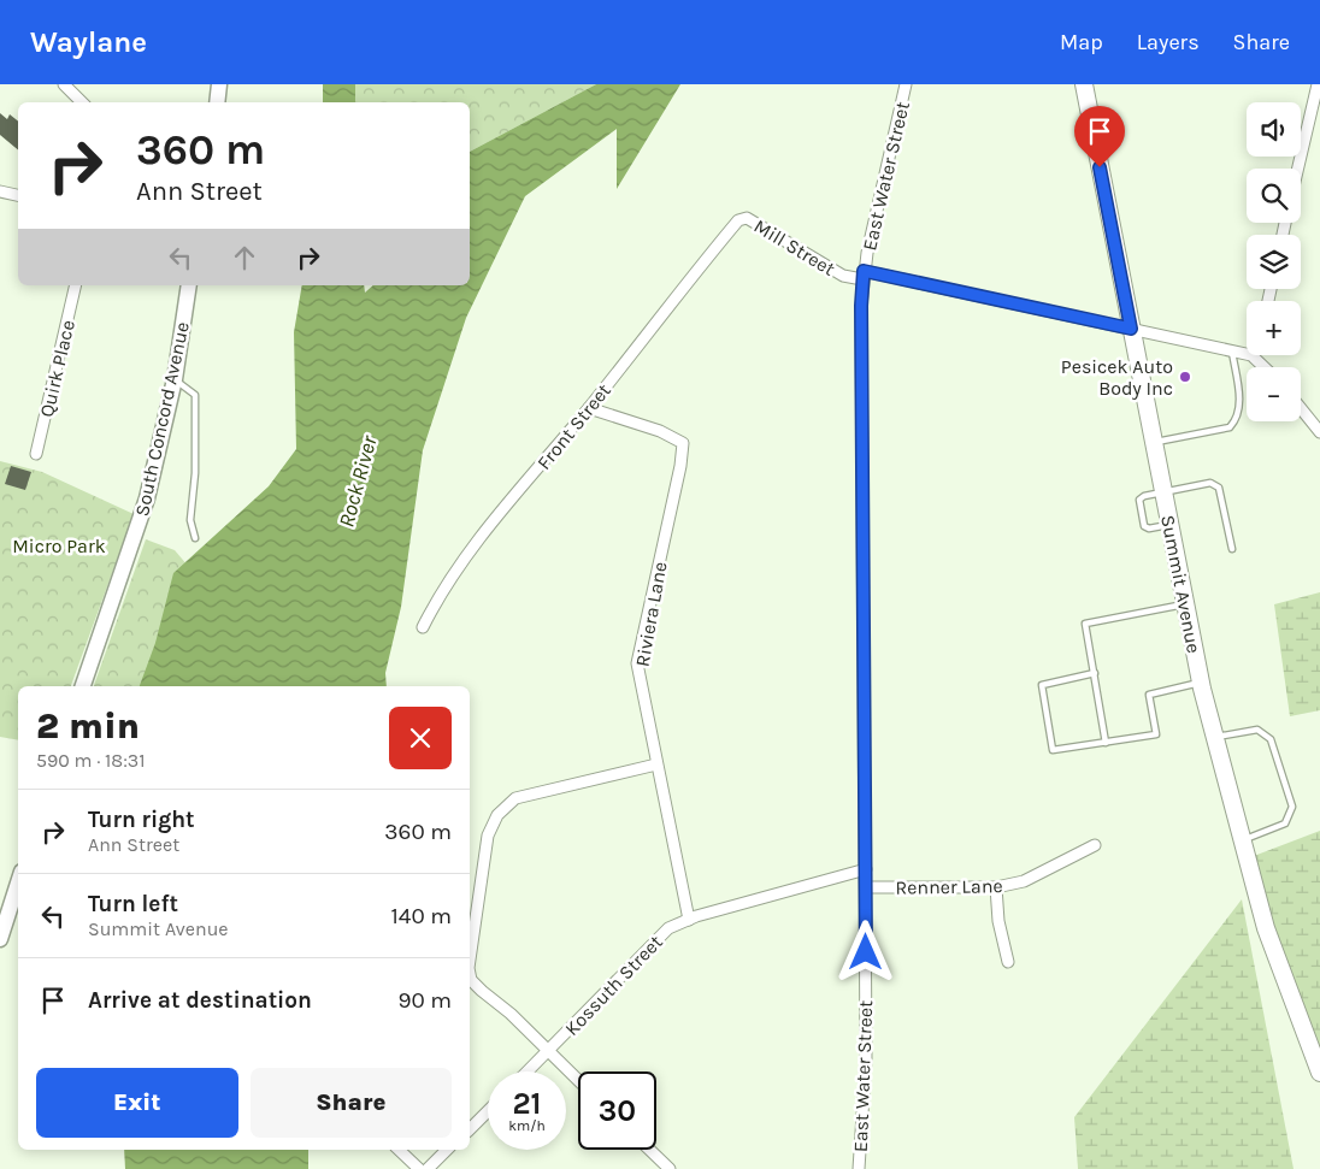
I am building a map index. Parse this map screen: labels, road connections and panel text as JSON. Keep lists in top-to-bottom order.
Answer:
{
  "streets": {
    "main road": ["Summit Avenue"],
    "street": [
      "East Water Street",
      "Mill Street",
      "Quirk Place",
      "South Concord Avenue",
      "Front Street",
      "Riviera Lane",
      "Renner Lane",
      "Kossuth Street"
    ]
  },
  "crossings": [
    ["East Water Street", "Mill Street"],
    ["East Water Street", "Renner Lane"],
    ["East Water Street", "Kossuth Street"],
    ["Mill Street", "Front Street"],
    ["Front Street", "Riviera Lane"],
    ["Riviera Lane", "Kossuth Street"]
  ],
  "water": ["Rock River"],
  "parks": ["Micro Park"],
  "places": ["Pesicek Auto Body Inc"],
  "page": {
    "header": "Waylane",
    "nav": ["Map", "Layers", "Share"],
    "map_buttons": ["+", "−"],
    "turn": ["360 m", "Ann Street"],
    "heading": ["2 min", "590 m · 18:31"],
    "list": [
      {
        "name": "Turn right",
        "note": "Ann Street",
        "value": "360 m"
      },
      {
        "name": "Turn left",
        "note": "Summit Avenue",
        "value": "140 m"
      },
      {
        "name": "Arrive at destination",
        "value": "90 m"
      }
    ],
    "buttons": ["Exit", "Share"],
    "speed": "21 km/h",
    "limit": "30"
  }
}
